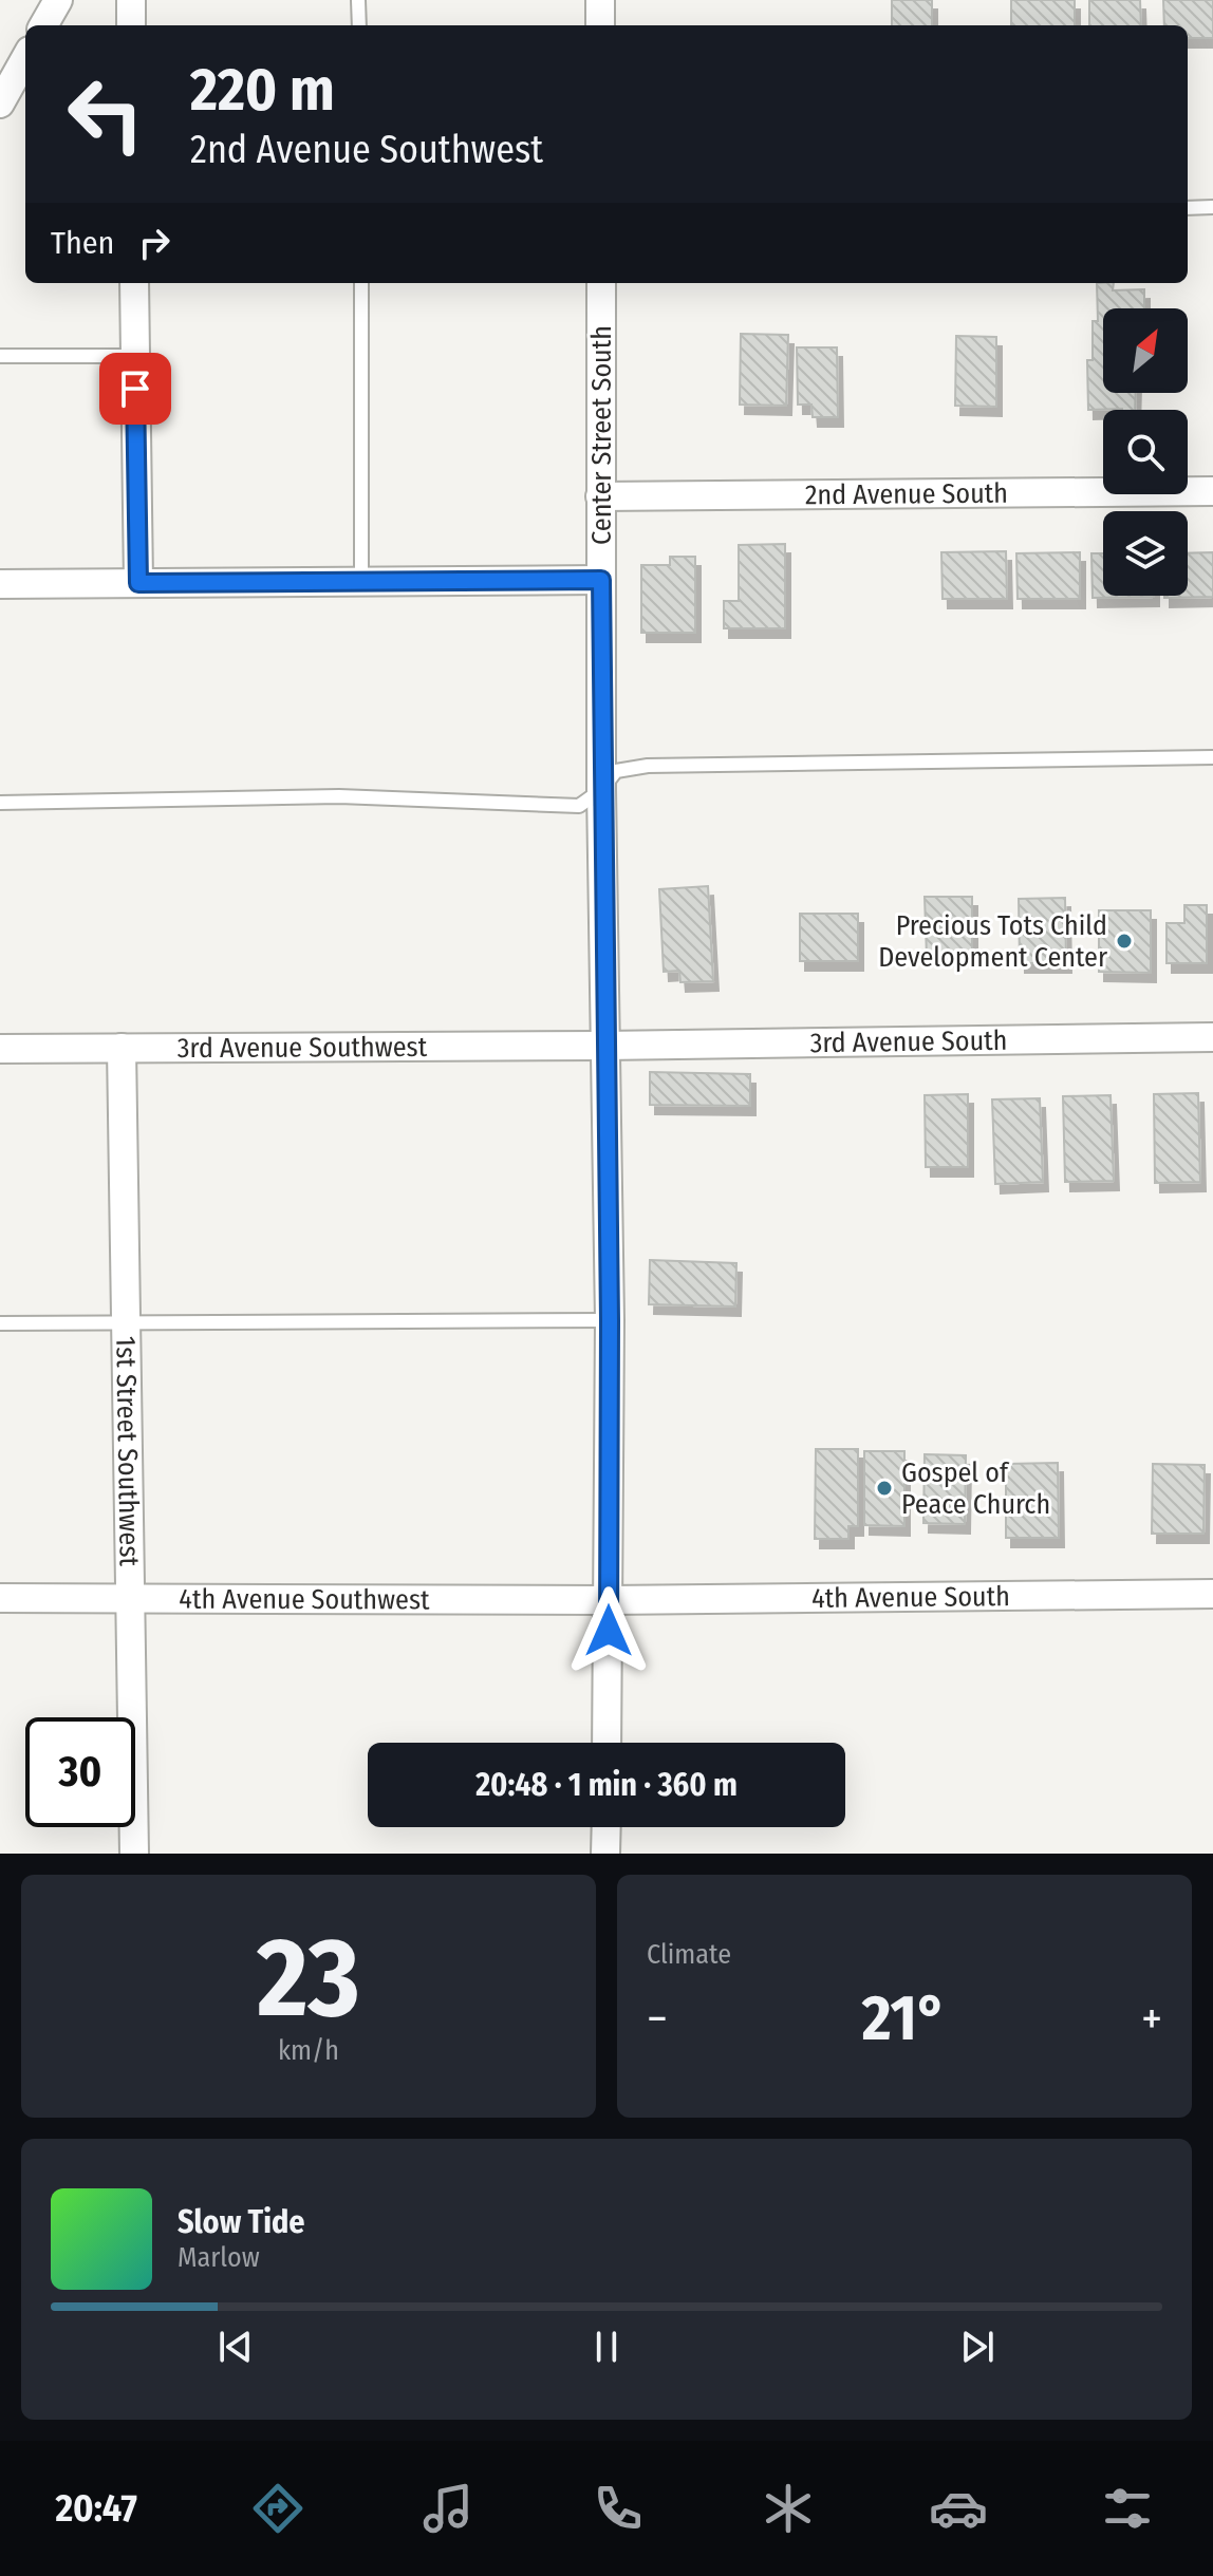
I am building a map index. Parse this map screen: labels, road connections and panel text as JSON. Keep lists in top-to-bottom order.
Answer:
{
  "streets": {
    "street": [
      "Center Street South",
      "2nd Avenue South",
      "3rd Avenue South",
      "3rd Avenue Southwest",
      "1st Street Southwest",
      "4th Avenue South",
      "4th Avenue Southwest"
    ]
  },
  "crossings": [
    ["Center Street South", "2nd Avenue South"],
    ["Center Street South", "3rd Avenue South"],
    ["Center Street South", "3rd Avenue Southwest"],
    ["Center Street South", "4th Avenue South"],
    ["Center Street South", "4th Avenue Southwest"],
    ["3rd Avenue South", "3rd Avenue Southwest"],
    ["3rd Avenue Southwest", "1st Street Southwest"],
    ["1st Street Southwest", "4th Avenue Southwest"],
    ["4th Avenue South", "4th Avenue Southwest"]
  ],
  "places": ["Precious Tots Child Development Center", "Gospel of Peace Church"],
  "north": "top right",
  "page": {
    "turn": ["220 m", "2nd Avenue Southwest"],
    "then": "Then",
    "limit": "30",
    "trip": "20:48 · 1 min · 360 m",
    "tile": [
      ["23", "km/h"],
      "Climate"
    ],
    "heat": ["−", "21°", "+"],
    "song": ["Slow Tide", "Marlow"],
    "tabs": "20:47"
  }
}
